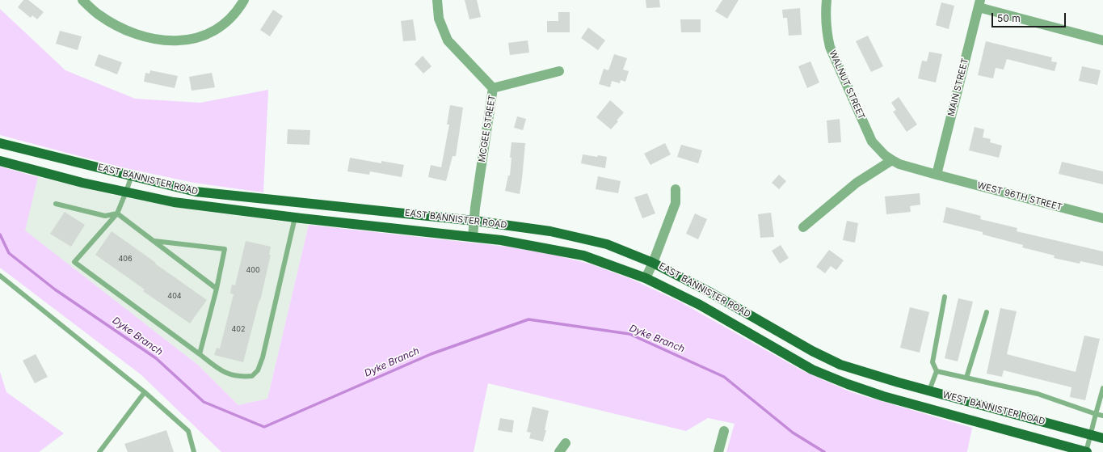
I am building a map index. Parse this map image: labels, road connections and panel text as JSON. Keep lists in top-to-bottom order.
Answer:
{
  "streets": {
    "main road": ["EAST BANNISTER ROAD", "WEST BANNISTER ROAD"],
    "street": [
      "WALNUT STREET",
      "MAIN STREET",
      "MCGEE STREET",
      "WEST 96TH STREET"
    ]
  },
  "crossings": [
    ["WALNUT STREET", "MAIN STREET"],
    ["WALNUT STREET", "WEST 96TH STREET"],
    ["MAIN STREET", "WEST 96TH STREET"],
    ["MCGEE STREET", "EAST BANNISTER ROAD"],
    ["EAST BANNISTER ROAD", "WEST BANNISTER ROAD"]
  ],
  "water": ["Dyke Branch"],
  "house_numbers": [
    "406",
    "400",
    "404",
    "402"
  ],
  "scale_bar": "50 m"
}
